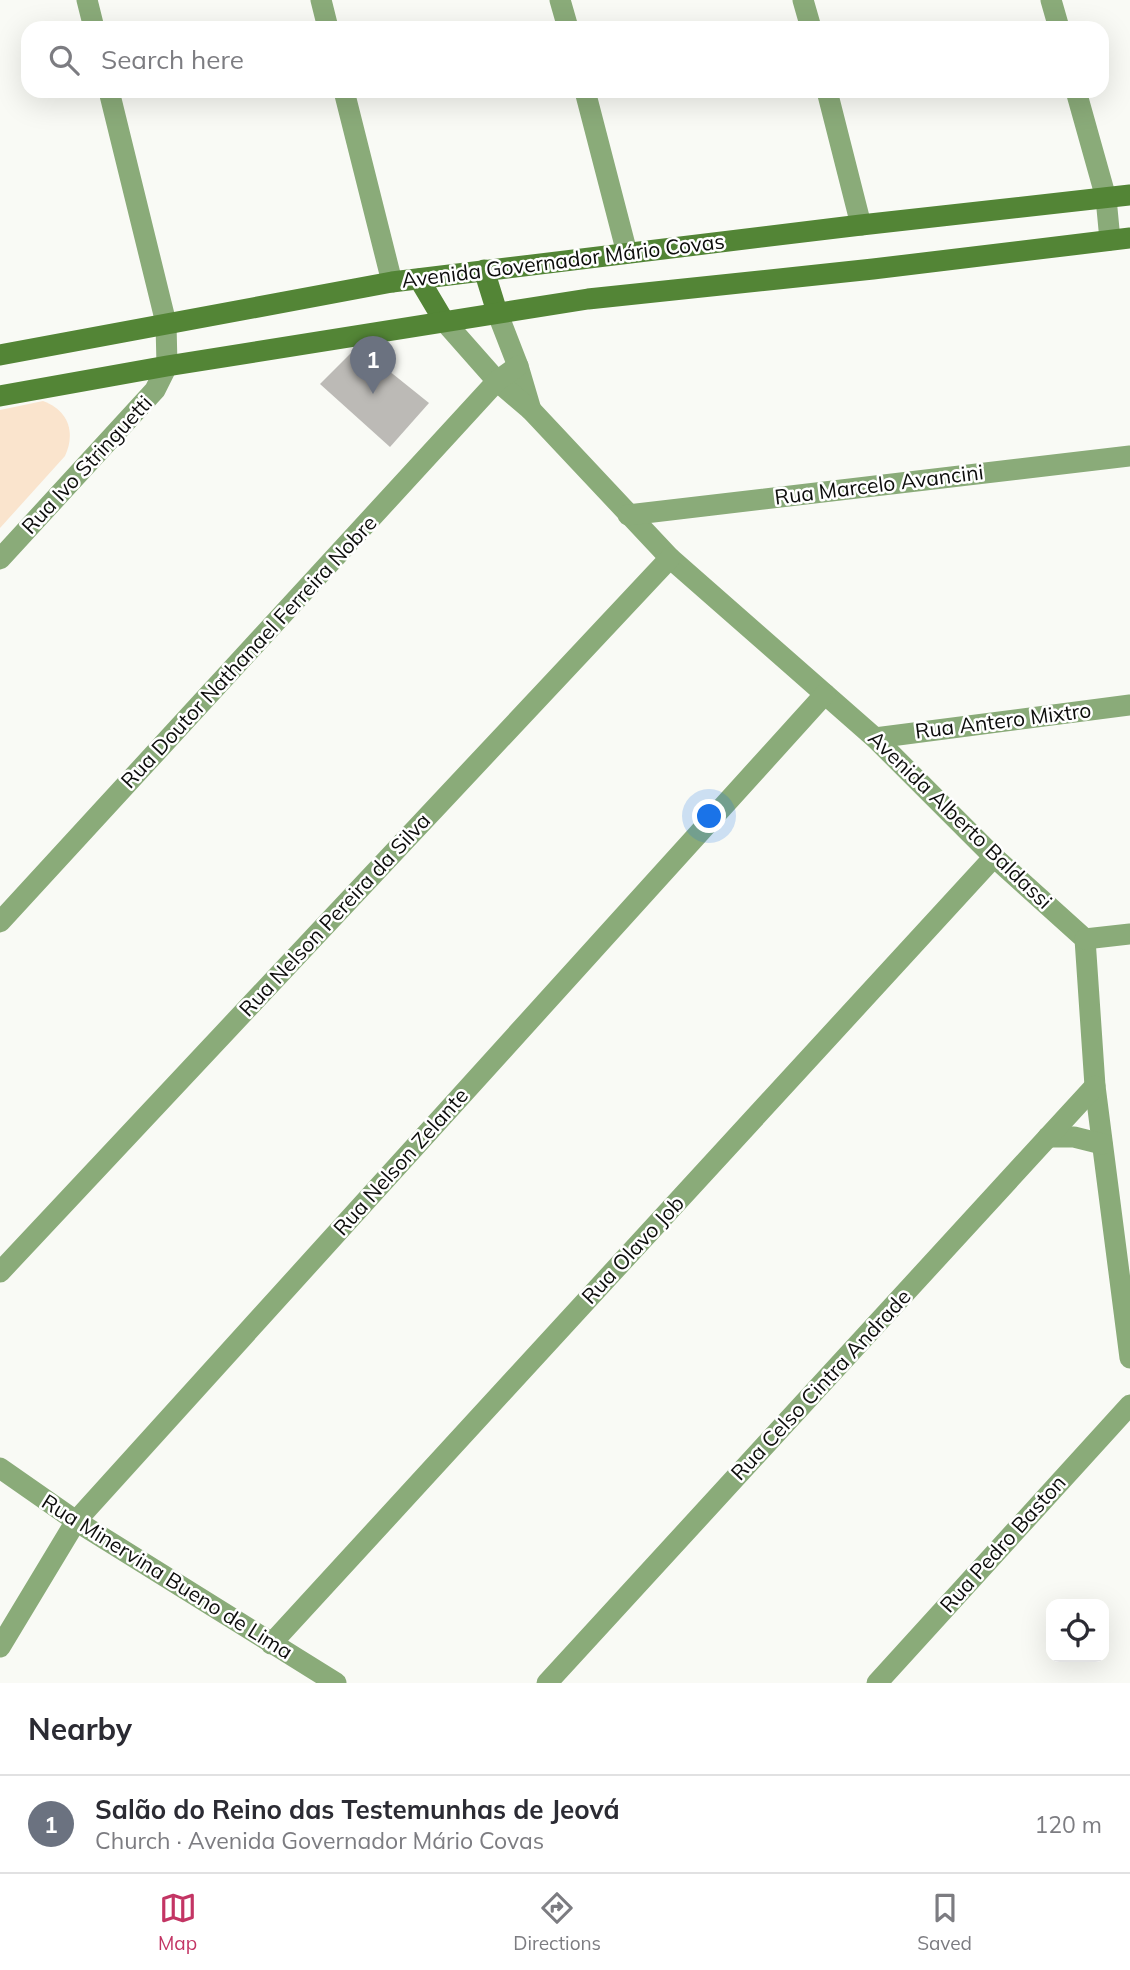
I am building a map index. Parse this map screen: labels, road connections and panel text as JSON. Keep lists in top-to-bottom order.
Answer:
{
  "streets": {
    "main road": ["Avenida Governador Mário Covas"],
    "street": [
      "Rua Ivo Stringuetti",
      "Rua Marcelo Avancini",
      "Rua Doutor Nathanael Ferreira Nobre",
      "Rua Antero Mixtro",
      "Avenida Alberto Baldassi",
      "Rua Nelson Pereira da Silva",
      "Rua Nelson Zelante",
      "Rua Olavo Job",
      "Rua Celso Cintra Andrade",
      "Rua Pedro Baston",
      "Rua Minervina Bueno de Lima"
    ]
  },
  "crossings": [
    ["Avenida Governador Mário Covas", "Rua Ivo Stringuetti"],
    ["Avenida Governador Mário Covas", "Avenida Alberto Baldassi"],
    ["Rua Marcelo Avancini", "Avenida Alberto Baldassi"],
    ["Rua Doutor Nathanael Ferreira Nobre", "Avenida Alberto Baldassi"],
    ["Rua Antero Mixtro", "Avenida Alberto Baldassi"],
    ["Avenida Alberto Baldassi", "Rua Nelson Pereira da Silva"],
    ["Avenida Alberto Baldassi", "Rua Nelson Zelante"],
    ["Avenida Alberto Baldassi", "Rua Olavo Job"],
    ["Rua Nelson Zelante", "Rua Minervina Bueno de Lima"],
    ["Rua Olavo Job", "Rua Minervina Bueno de Lima"]
  ],
  "page": {
    "search": "Search here",
    "pins": "1",
    "heading": "Nearby",
    "list": [
      {
        "mark": "1",
        "name": "Salão do Reino das Testemunhas de Jeová",
        "note": "Church · Avenida Governador Mário Covas",
        "value": "120 m"
      }
    ],
    "nav": ["Map", "Directions", "Saved"]
  }
}
